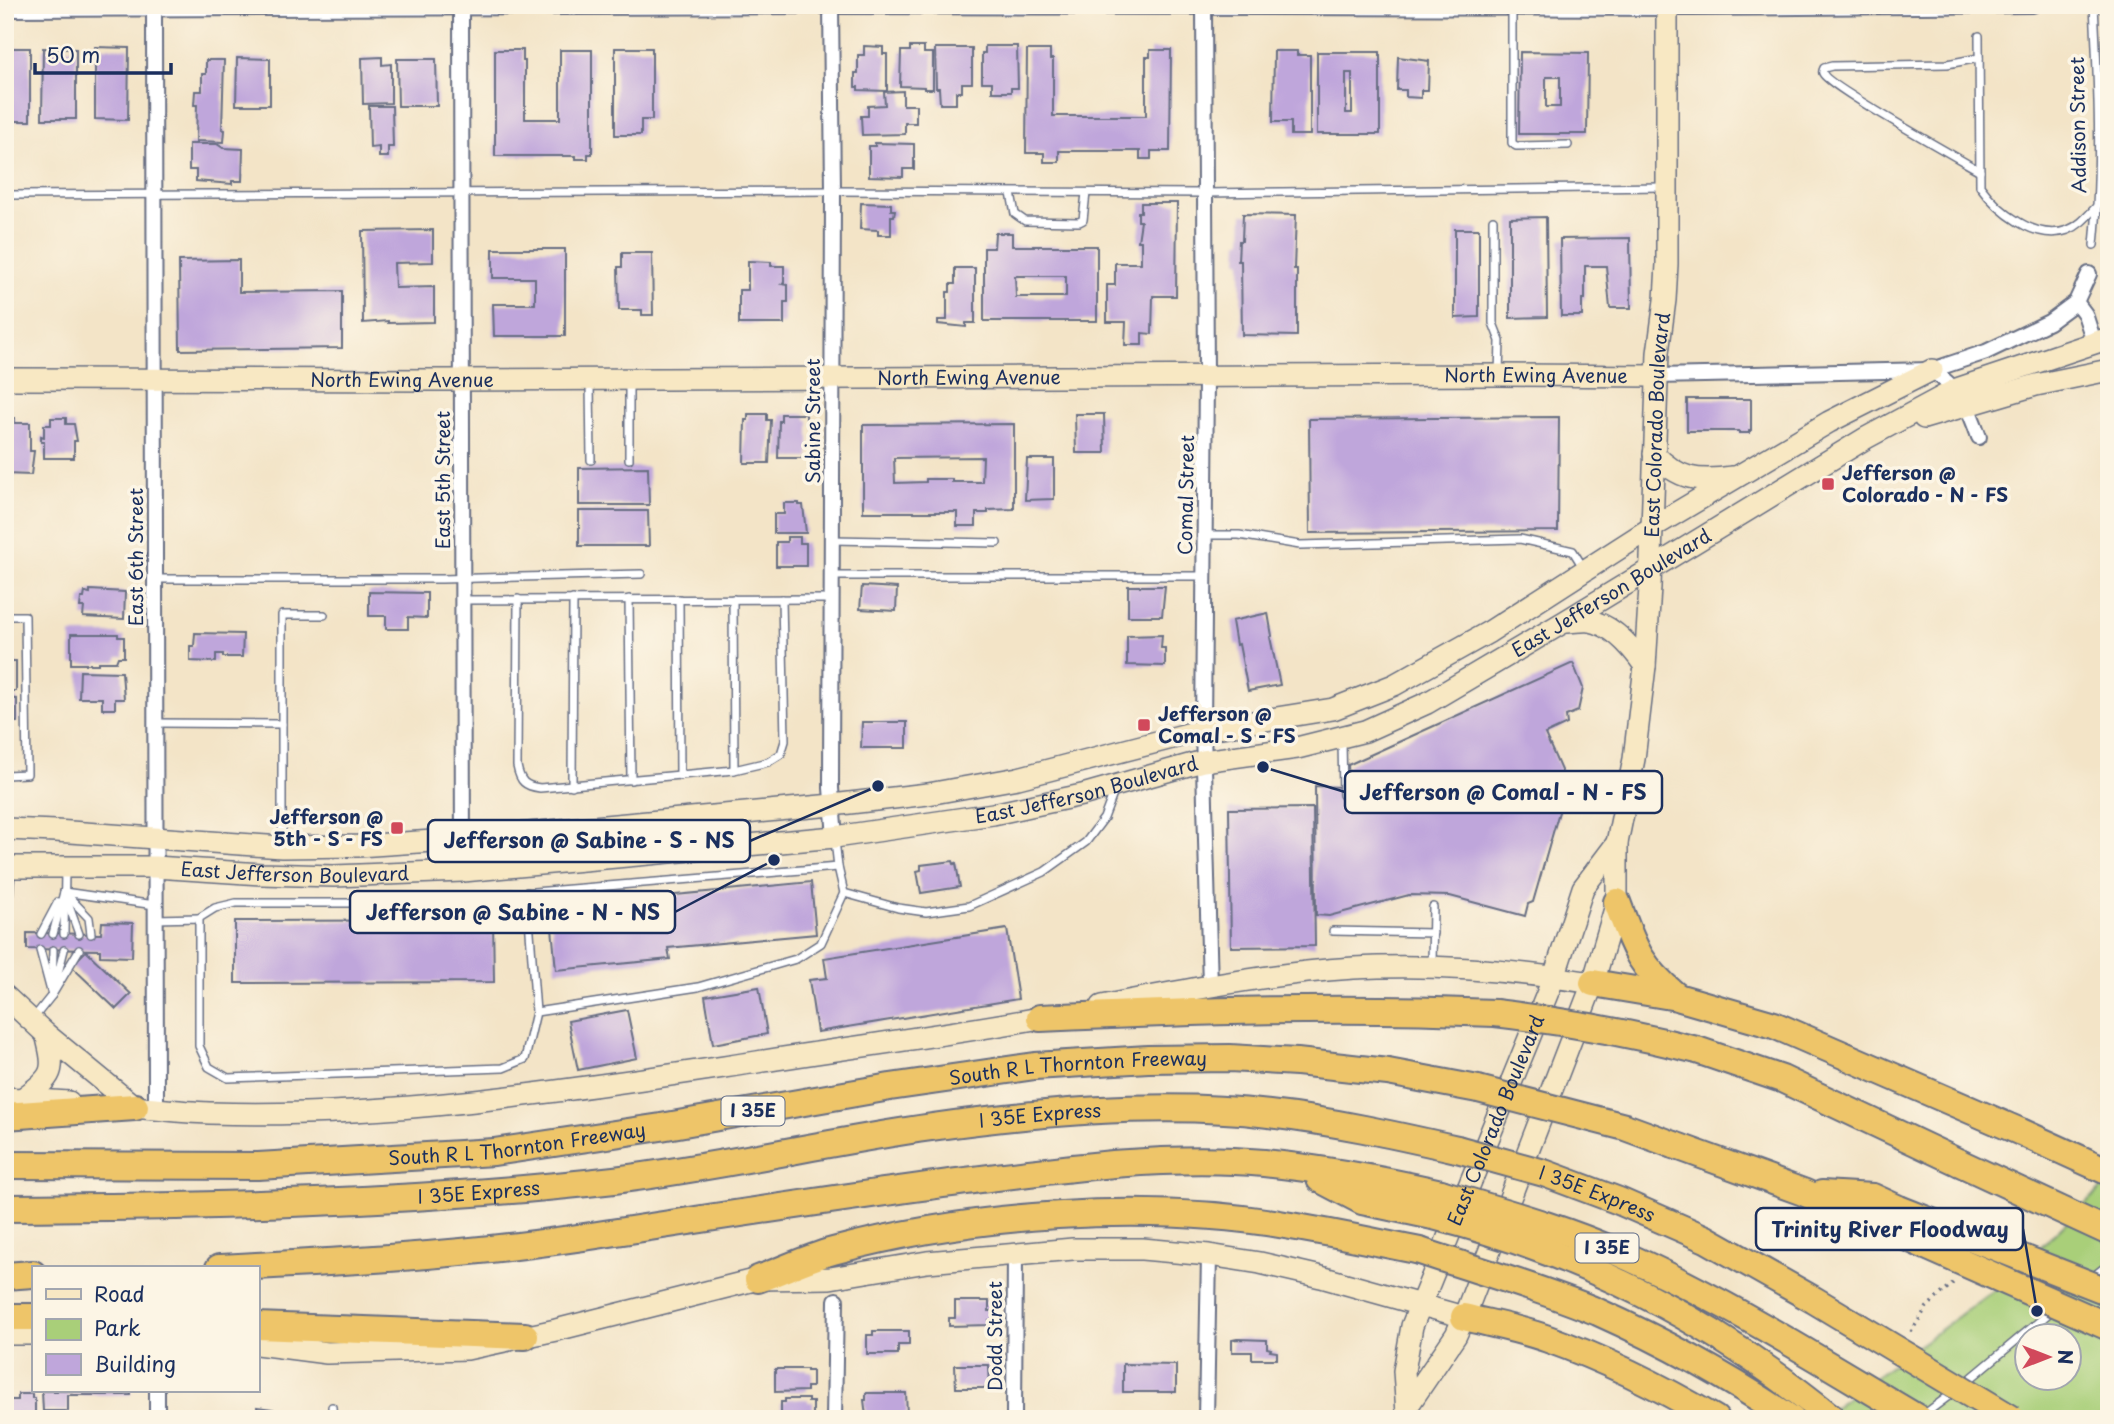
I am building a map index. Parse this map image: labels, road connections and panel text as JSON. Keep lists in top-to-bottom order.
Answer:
{
  "streets": {
    "highway": ["South R L Thornton Freeway", "I 35E", "I 35E Express"],
    "main road": ["North Ewing Avenue", "East Colorado Boulevard", "East Jefferson Boulevard"],
    "street": [
      "Sabine Street",
      "East 5th Street",
      "Comal Street",
      "East 6th Street",
      "Dodd Street"
    ],
    "lane": ["Addison Street"]
  },
  "crossings": [
    ["North Ewing Avenue", "Sabine Street"],
    ["North Ewing Avenue", "East Colorado Boulevard"],
    ["North Ewing Avenue", "East 5th Street"],
    ["North Ewing Avenue", "Comal Street"],
    ["North Ewing Avenue", "East 6th Street"],
    ["North Ewing Avenue", "East Jefferson Boulevard"],
    ["Sabine Street", "East Jefferson Boulevard"],
    ["East Colorado Boulevard", "East Jefferson Boulevard"],
    ["East 5th Street", "East Jefferson Boulevard"],
    ["Comal Street", "East Jefferson Boulevard"],
    ["East 6th Street", "East Jefferson Boulevard"]
  ],
  "places": {
    "transit": ["Jefferson @ Colorado - N - FS", "Jefferson @ Comal - S - FS", "Jefferson @ 5th - S - FS"],
    "other": [
      "Jefferson @ Comal - N - FS",
      "Jefferson @ Sabine - S - NS",
      "Jefferson @ Sabine - N - NS",
      "Trinity River Floodway"
    ]
  },
  "legend": ["Road", "Park", "Building"],
  "scale_bar": "50 m",
  "north": "right"
}
